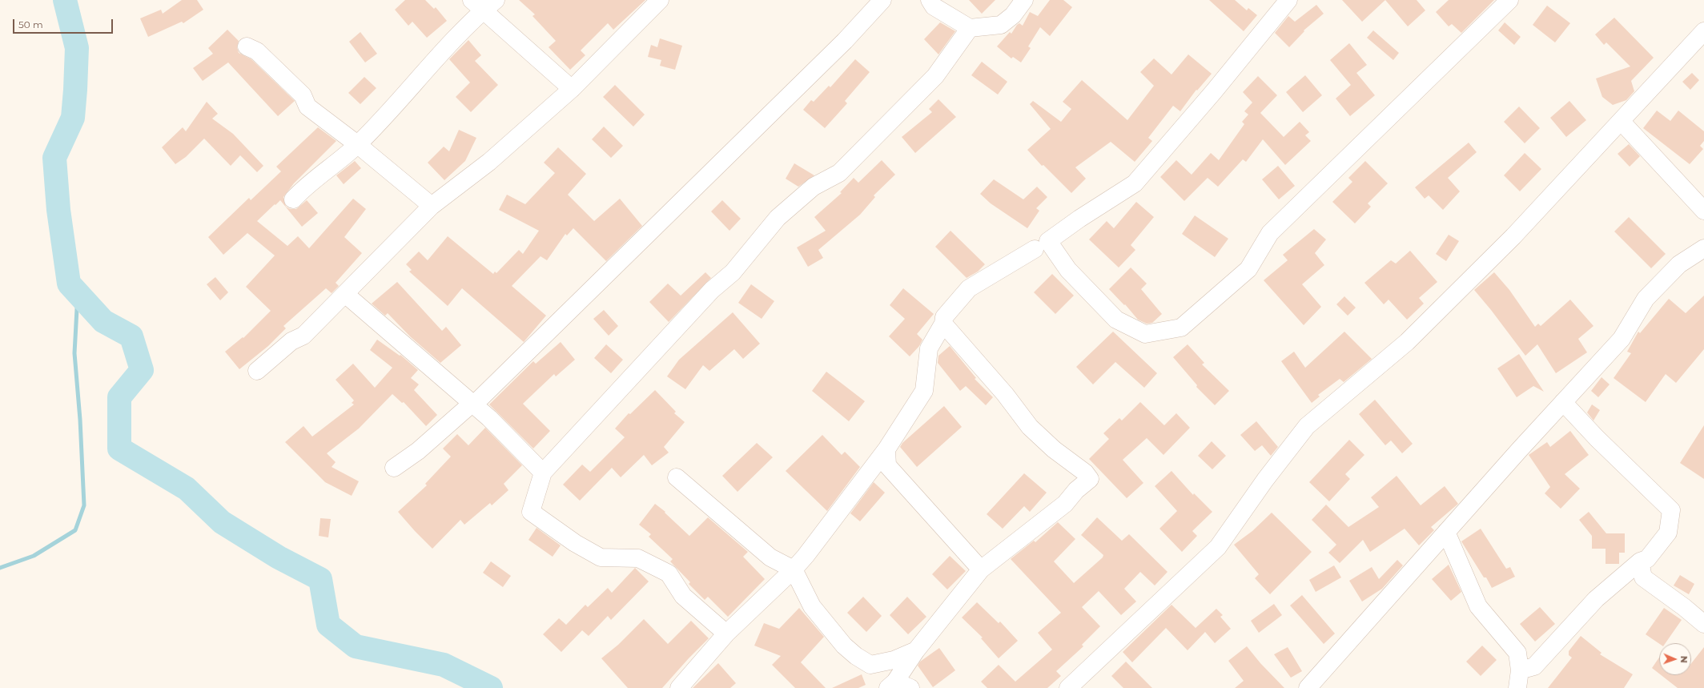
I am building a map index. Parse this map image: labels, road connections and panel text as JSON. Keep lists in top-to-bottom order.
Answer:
{
  "scale_bar": "50 m",
  "north": "right"
}
